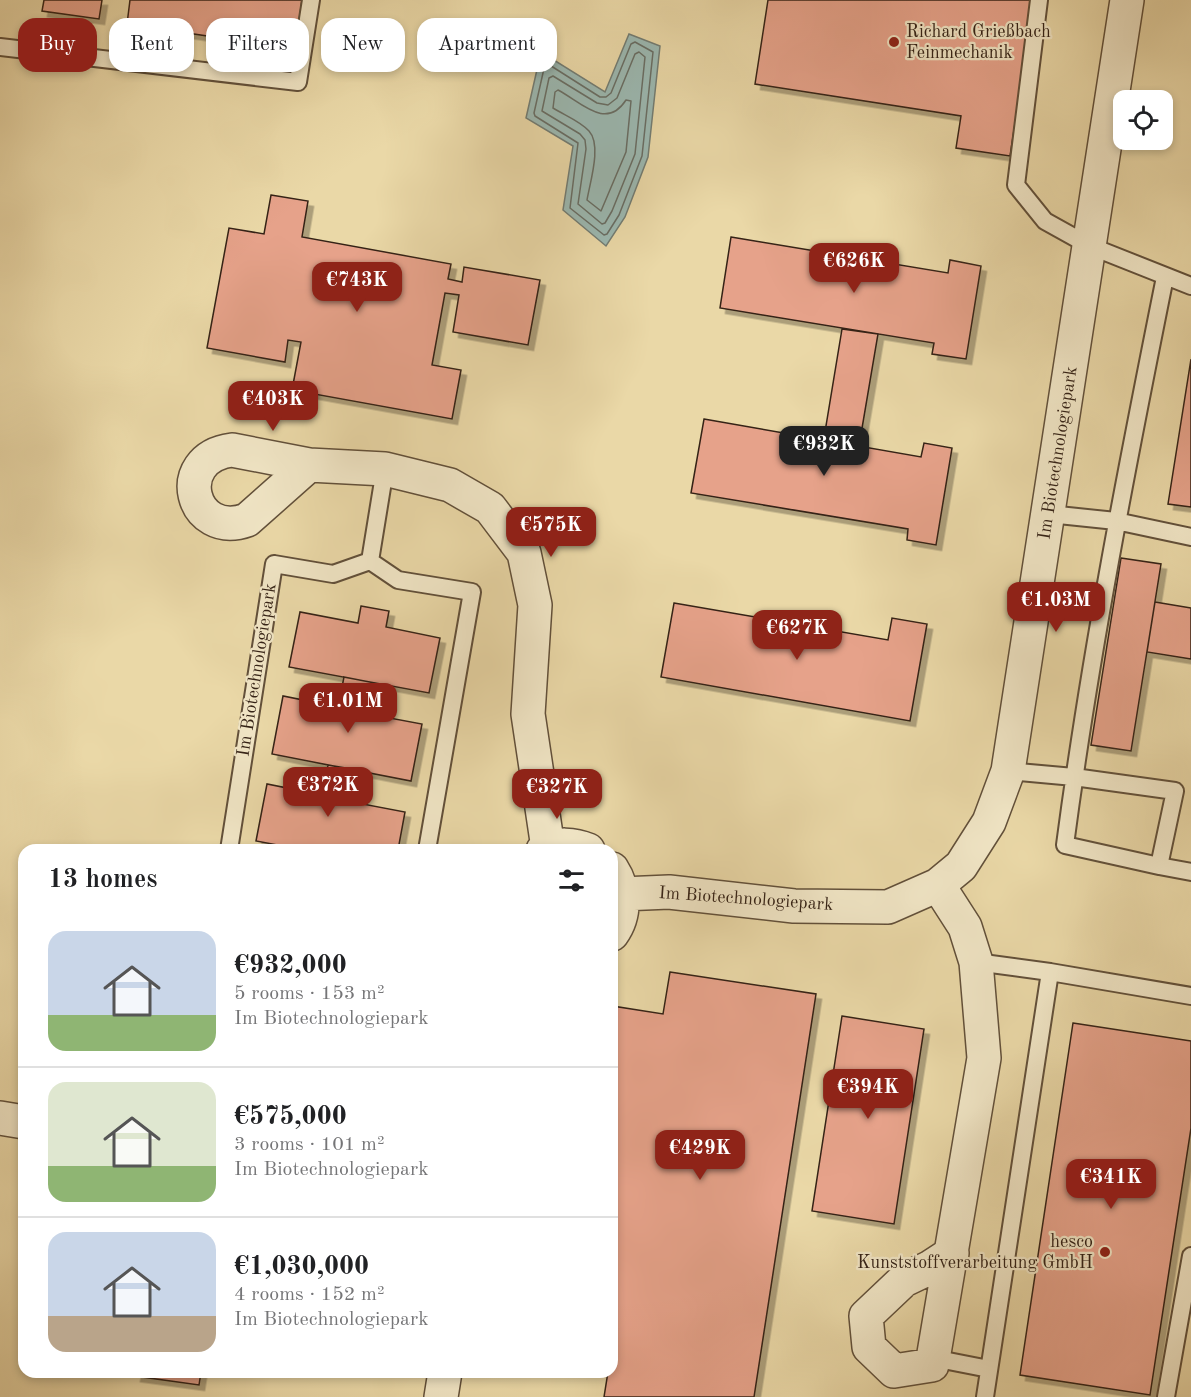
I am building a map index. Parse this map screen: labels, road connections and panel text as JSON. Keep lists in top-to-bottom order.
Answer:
{
  "streets": {
    "street": ["Im Biotechnologiepark"]
  },
  "places": ["Richard Grießbach Feinmechanik", "hesco Kunststoffverarbeitung GmbH"],
  "page": {
    "chip": [
      "Buy",
      "Rent",
      "Filters",
      "New",
      "Apartment"
    ],
    "price": [
      "€626K",
      "€743K",
      "€403K",
      "€932K",
      "€575K",
      "€1.03M",
      "€627K",
      "€1.01M",
      "€372K",
      "€327K",
      "€394K",
      "€429K",
      "€341K"
    ],
    "heading": "13 homes",
    "list": [
      {
        "name": "€932,000",
        "note": "5 rooms · 153 m² · Im Biotechnologiepark"
      },
      {
        "name": "€575,000",
        "note": "3 rooms · 101 m² · Im Biotechnologiepark"
      },
      {
        "name": "€1,030,000",
        "note": "4 rooms · 152 m² · Im Biotechnologiepark"
      }
    ]
  }
}
